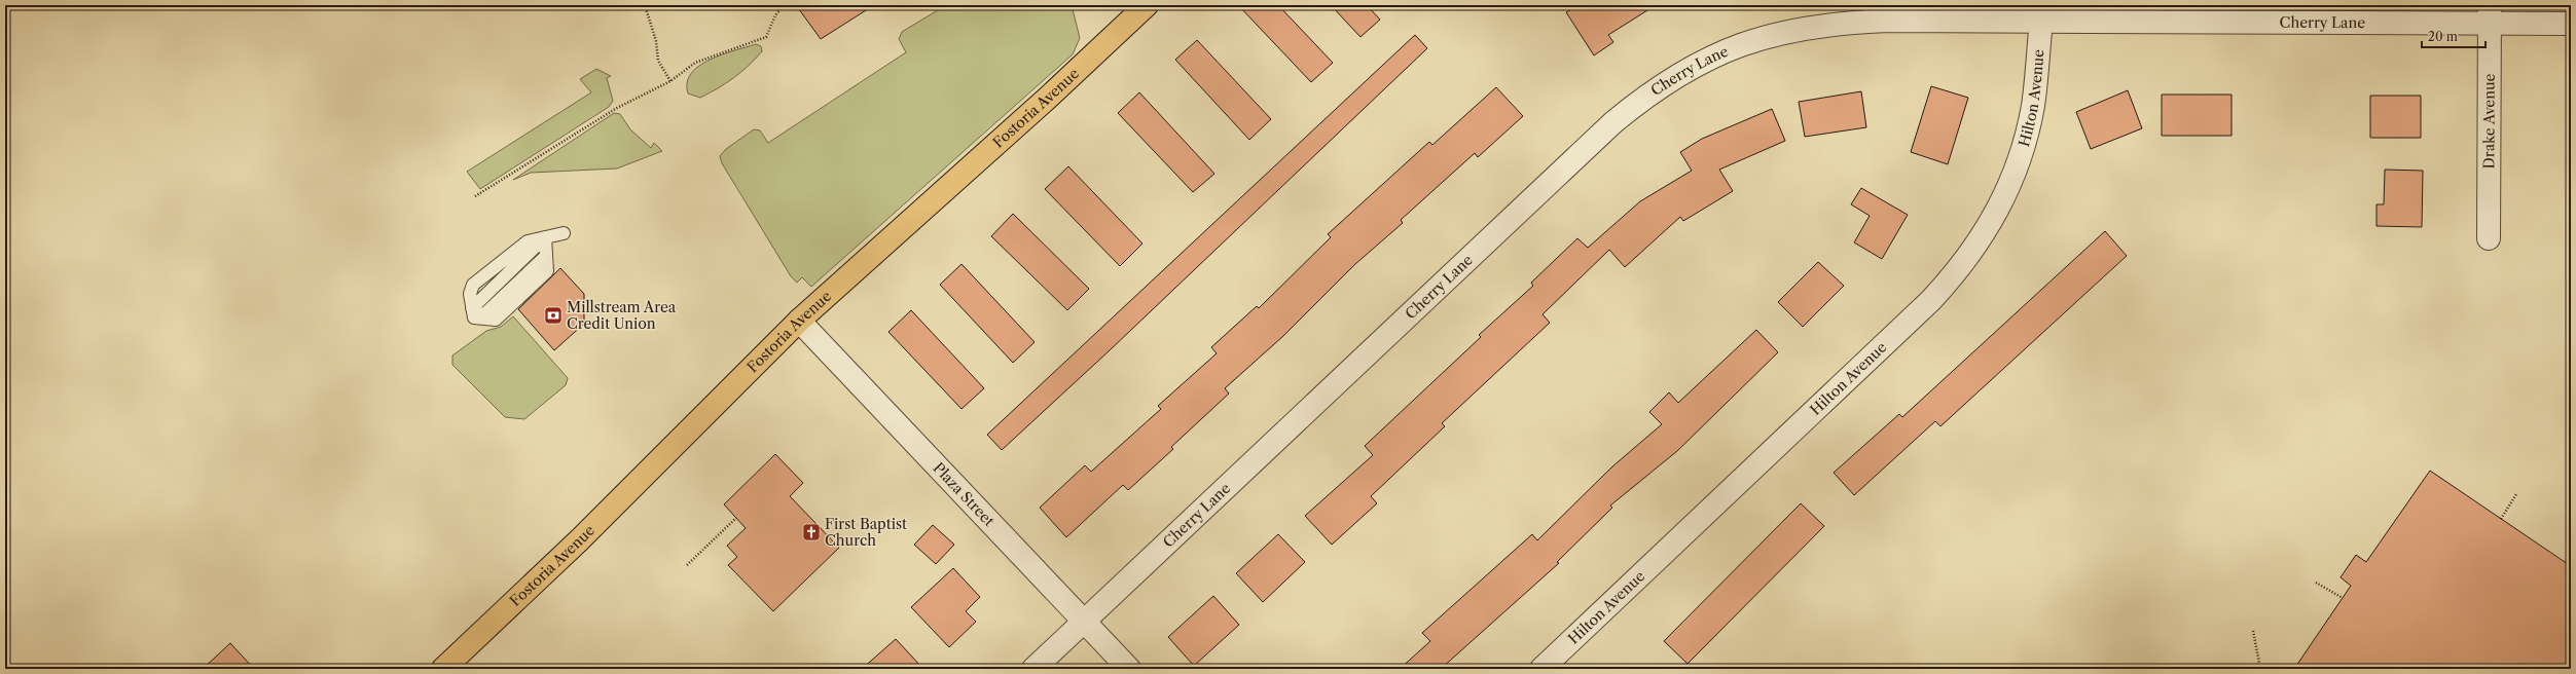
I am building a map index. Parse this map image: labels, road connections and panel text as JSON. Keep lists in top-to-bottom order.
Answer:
{
  "streets": {
    "main road": ["Fostoria Avenue"],
    "street": [
      "Cherry Lane",
      "Hilton Avenue",
      "Drake Avenue",
      "Plaza Street"
    ]
  },
  "crossings": [
    ["Cherry Lane", "Hilton Avenue"],
    ["Cherry Lane", "Drake Avenue"],
    ["Cherry Lane", "Plaza Street"],
    ["Fostoria Avenue", "Plaza Street"]
  ],
  "places": {
    "bank": ["Millstream Area Credit Union"],
    "church": ["First Baptist Church"]
  },
  "scale_bar": "20 m"
}
